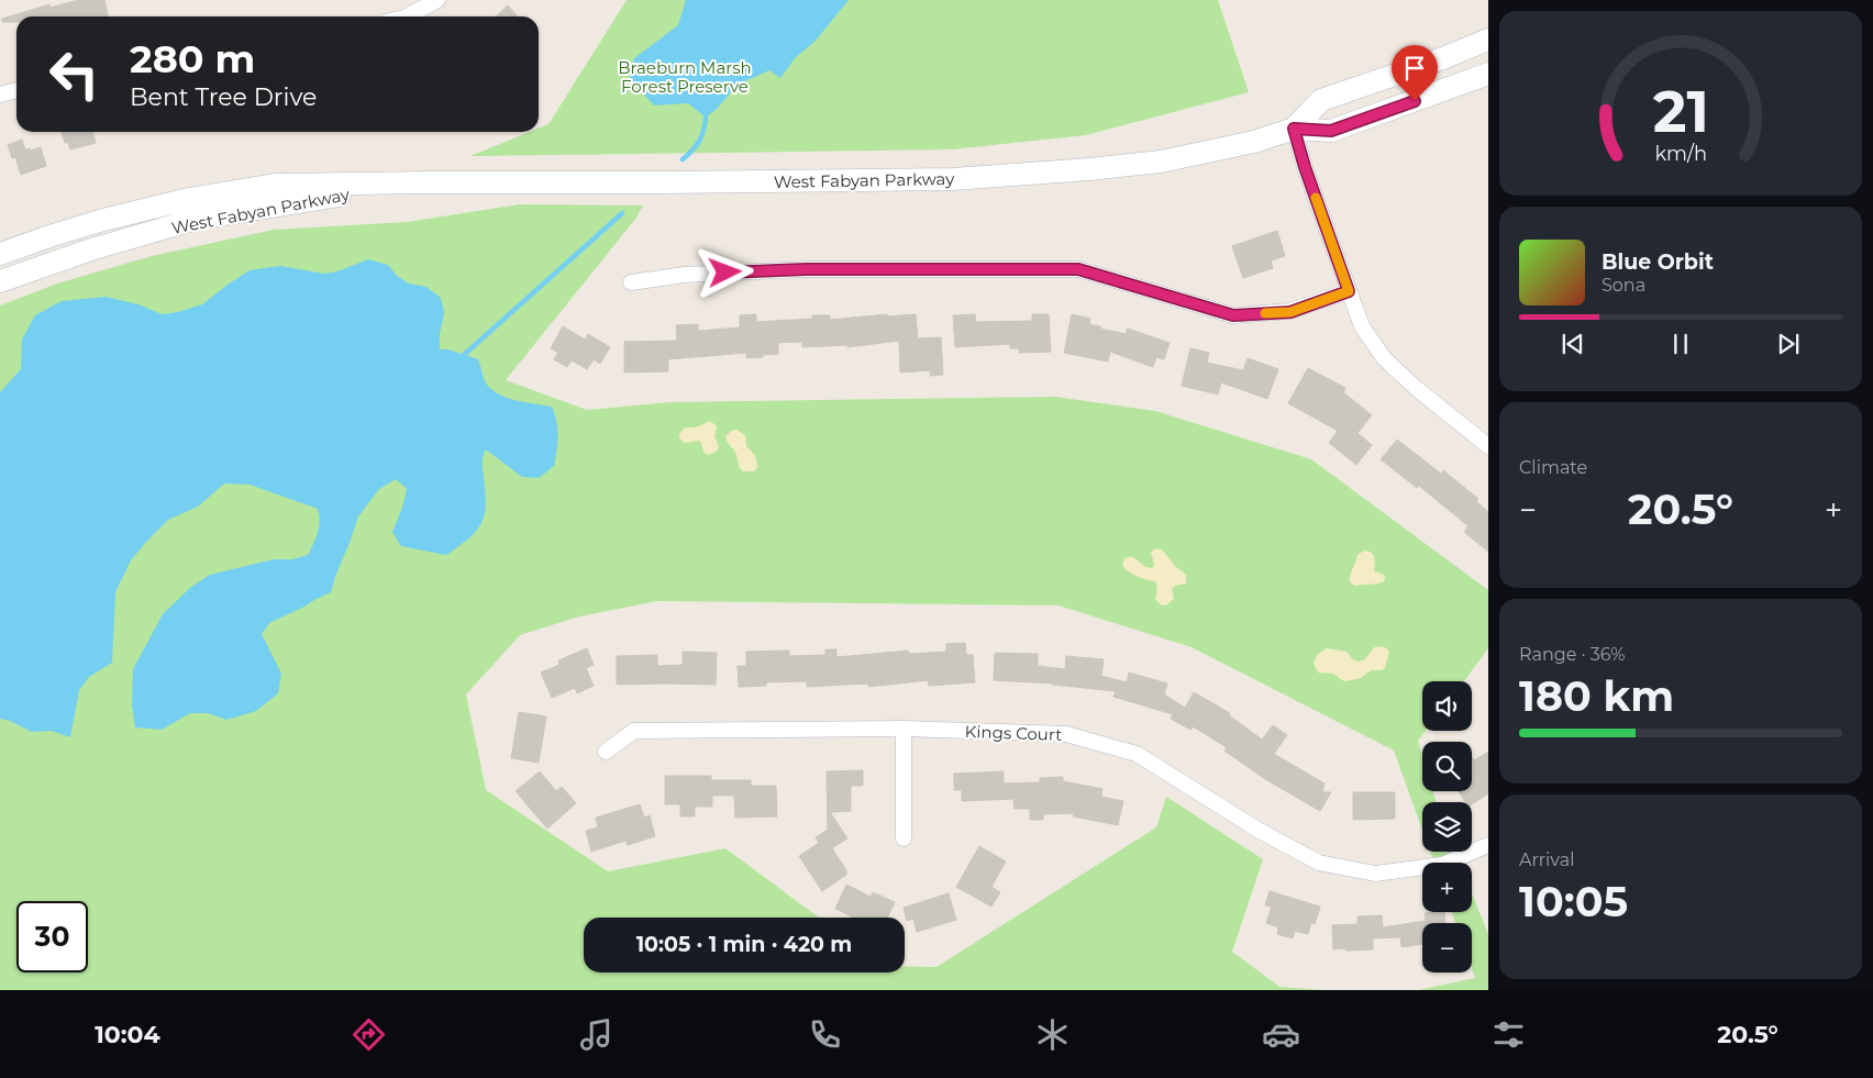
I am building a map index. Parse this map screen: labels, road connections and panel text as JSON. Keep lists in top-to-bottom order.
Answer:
{
  "streets": {
    "main road": ["West Fabyan Parkway"],
    "street": ["Kings Court"]
  },
  "parks": ["Braeburn Marsh Forest Preserve"],
  "page": {
    "turn": ["280 m", "Bent Tree Drive"],
    "song": ["Blue Orbit", "Sona"],
    "tile": [
      "Climate",
      ["Range · 36%", "180 km"],
      ["Arrival", "10:05"]
    ],
    "heat": ["−", "20.5°", "+"],
    "map_buttons": ["+", "−"],
    "limit": "30",
    "trip": "10:05 · 1 min · 420 m",
    "tabs": ["10:04", "20.5°"],
    "gauge": ["21", "km/h"]
  }
}
